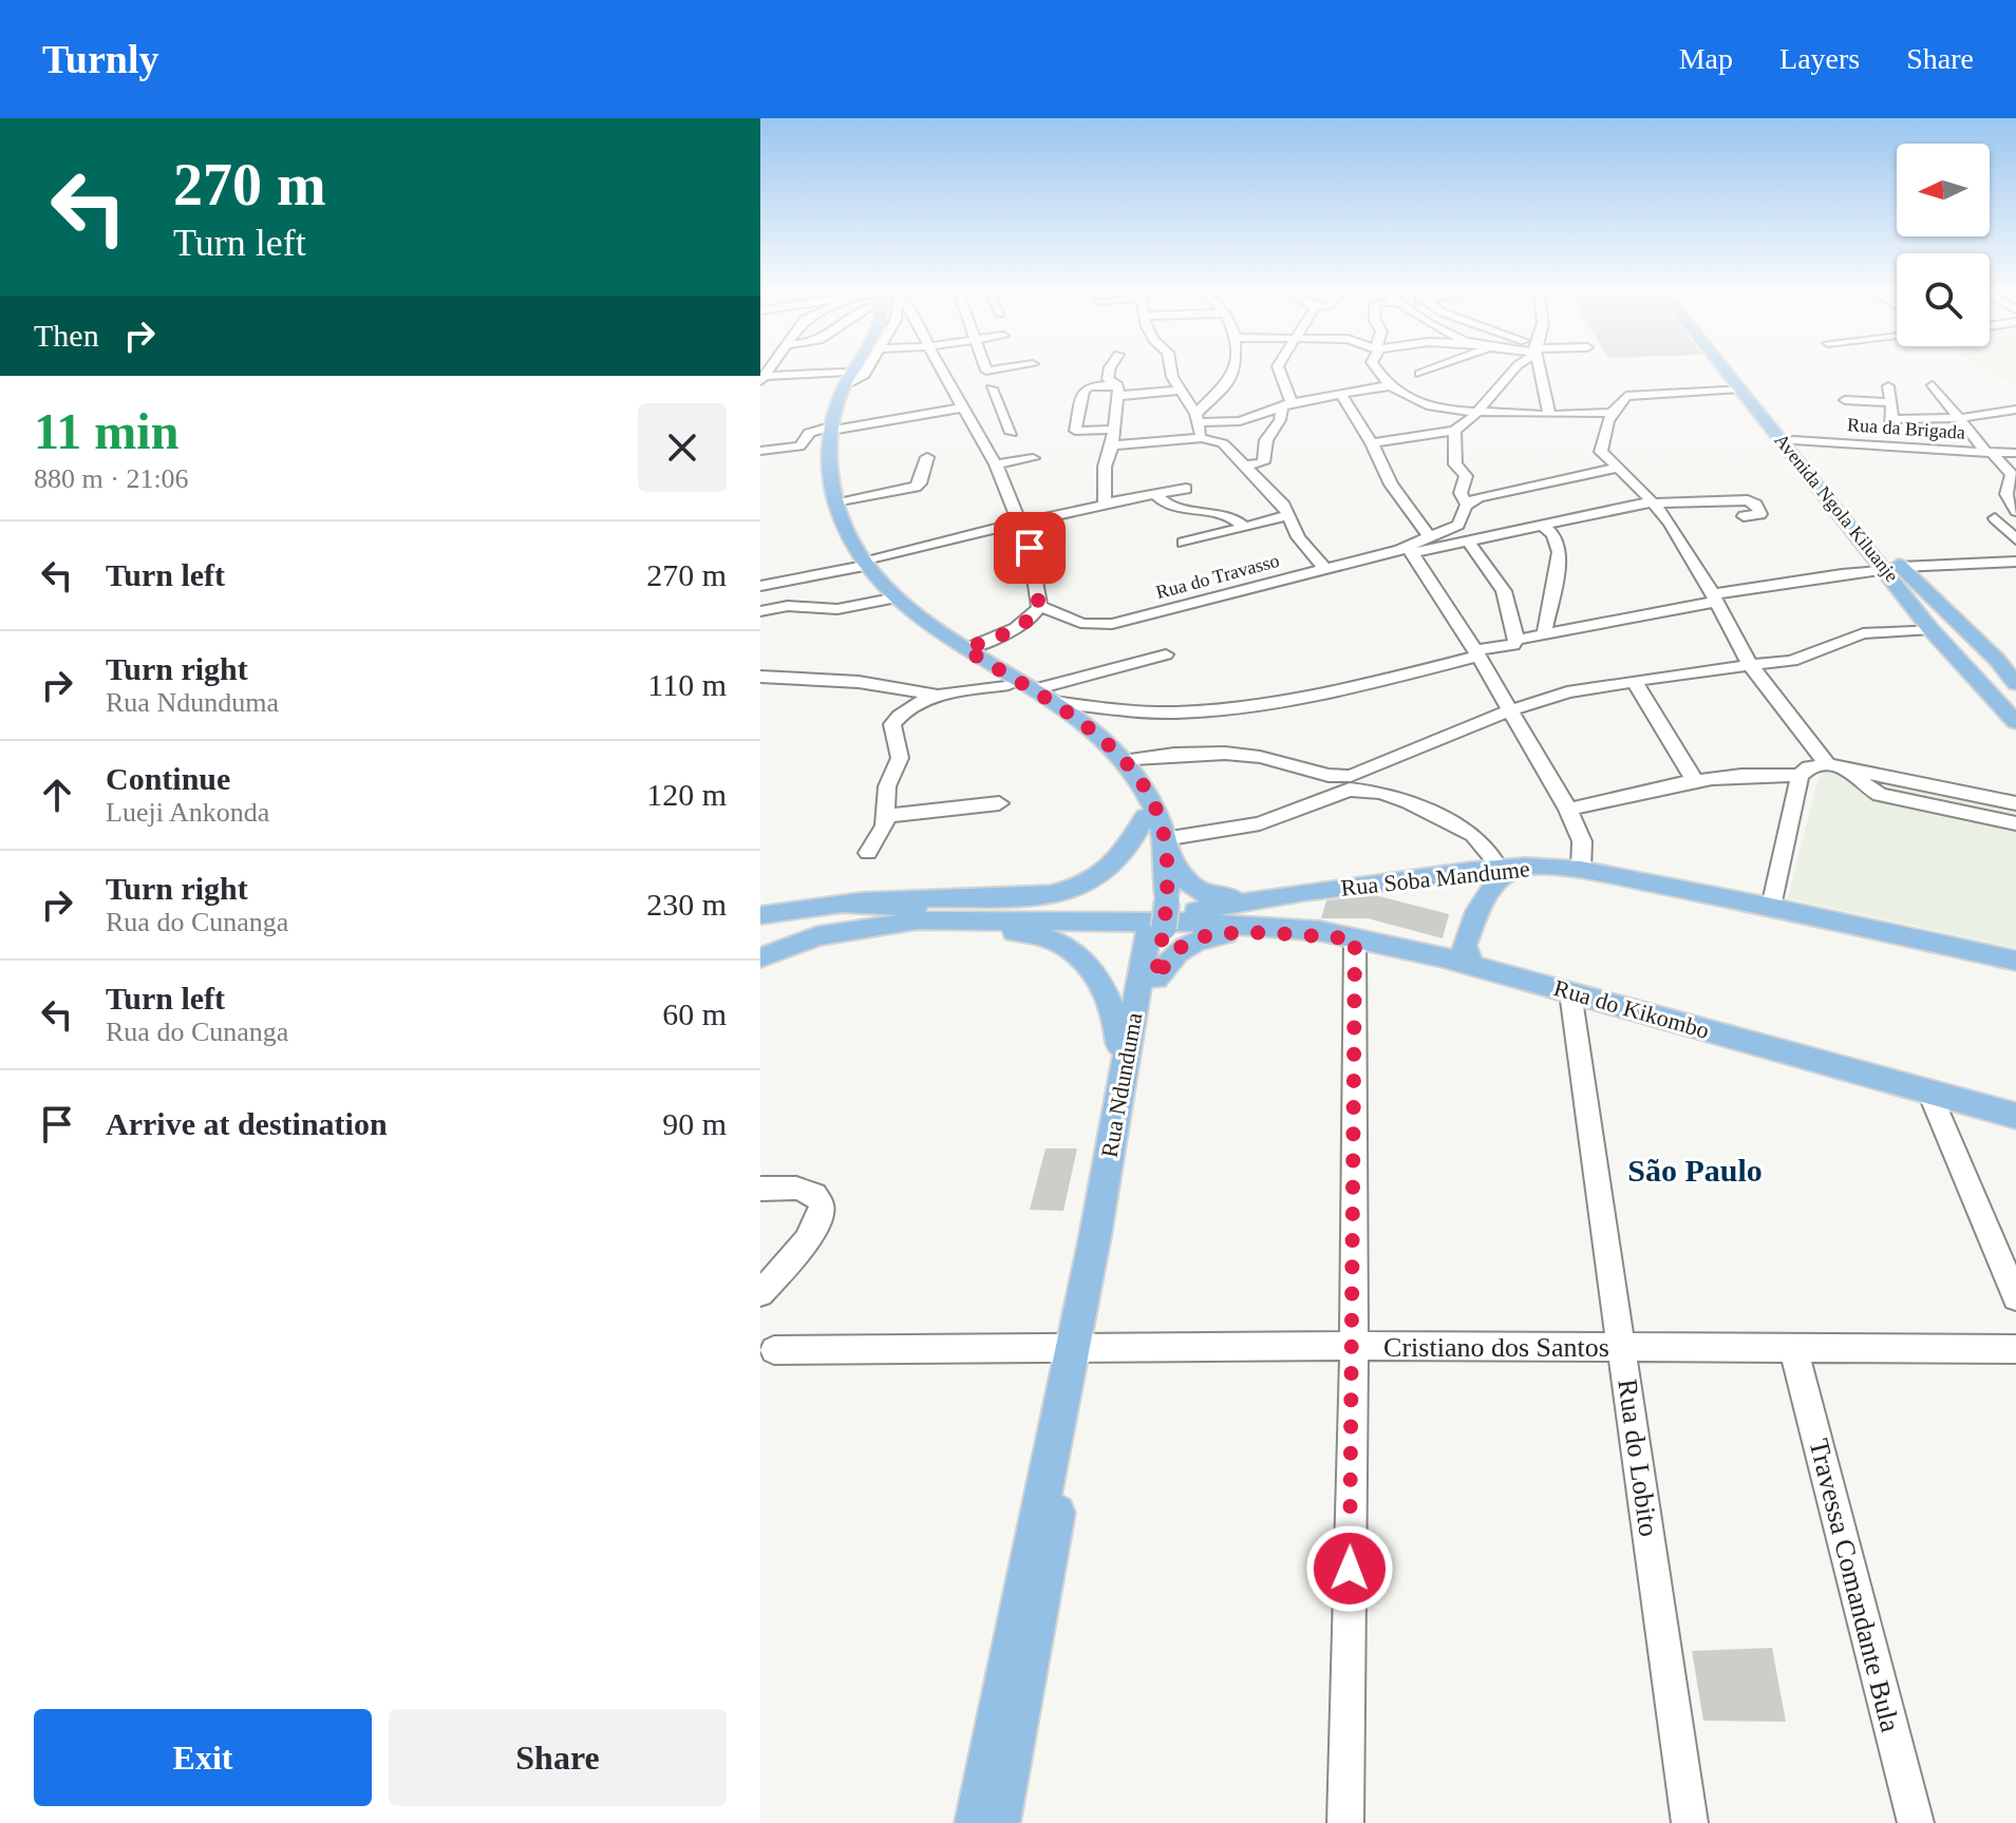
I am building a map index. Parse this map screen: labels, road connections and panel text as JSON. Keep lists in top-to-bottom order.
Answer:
{
  "streets": {
    "main road": [
      "Avenida Ngola Kiluanje",
      "Rua Soba Mandume",
      "Rua do Kikombo",
      "Rua Ndunduma"
    ],
    "street": [
      "Rua da Brigada",
      "Rua do Travasso",
      "Cristiano dos Santos",
      "Rua do Lobito",
      "Travessa Comandante Bula"
    ]
  },
  "crossings": [
    ["Rua da Brigada", "Avenida Ngola Kiluanje"],
    ["Rua do Kikombo", "Rua do Lobito"],
    ["Rua Ndunduma", "Cristiano dos Santos"],
    ["Cristiano dos Santos", "Rua do Lobito"],
    ["Cristiano dos Santos", "Travessa Comandante Bula"]
  ],
  "districts": ["São Paulo"],
  "north": "left",
  "page": {
    "header": "Turnly",
    "nav": ["Map", "Layers", "Share"],
    "turn": ["270 m", "Turn left"],
    "then": "Then",
    "heading": ["11 min", "880 m · 21:06"],
    "list": [
      {
        "name": "Turn left",
        "value": "270 m"
      },
      {
        "name": "Turn right",
        "note": "Rua Ndunduma",
        "value": "110 m"
      },
      {
        "name": "Continue",
        "note": "Lueji Ankonda",
        "value": "120 m"
      },
      {
        "name": "Turn right",
        "note": "Rua do Cunanga",
        "value": "230 m"
      },
      {
        "name": "Turn left",
        "note": "Rua do Cunanga",
        "value": "60 m"
      },
      {
        "name": "Arrive at destination",
        "value": "90 m"
      }
    ],
    "buttons": ["Exit", "Share"]
  }
}
